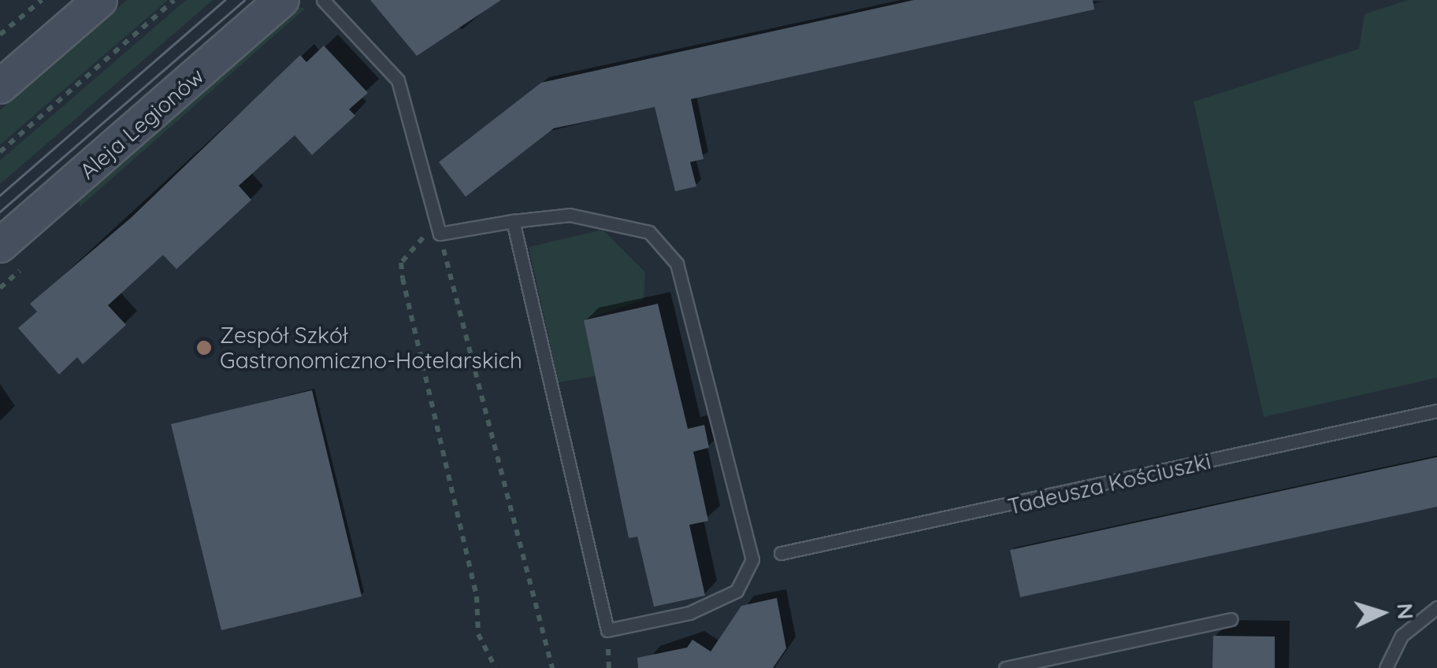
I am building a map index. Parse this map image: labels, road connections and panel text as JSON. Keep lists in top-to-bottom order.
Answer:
{
  "streets": {
    "main road": ["Aleja Legionów"],
    "lane": ["Tadeusza Kościuszki"]
  },
  "places": ["Zespół Szkół Gastronomiczno-Hotelarskich"],
  "north": "right"
}
